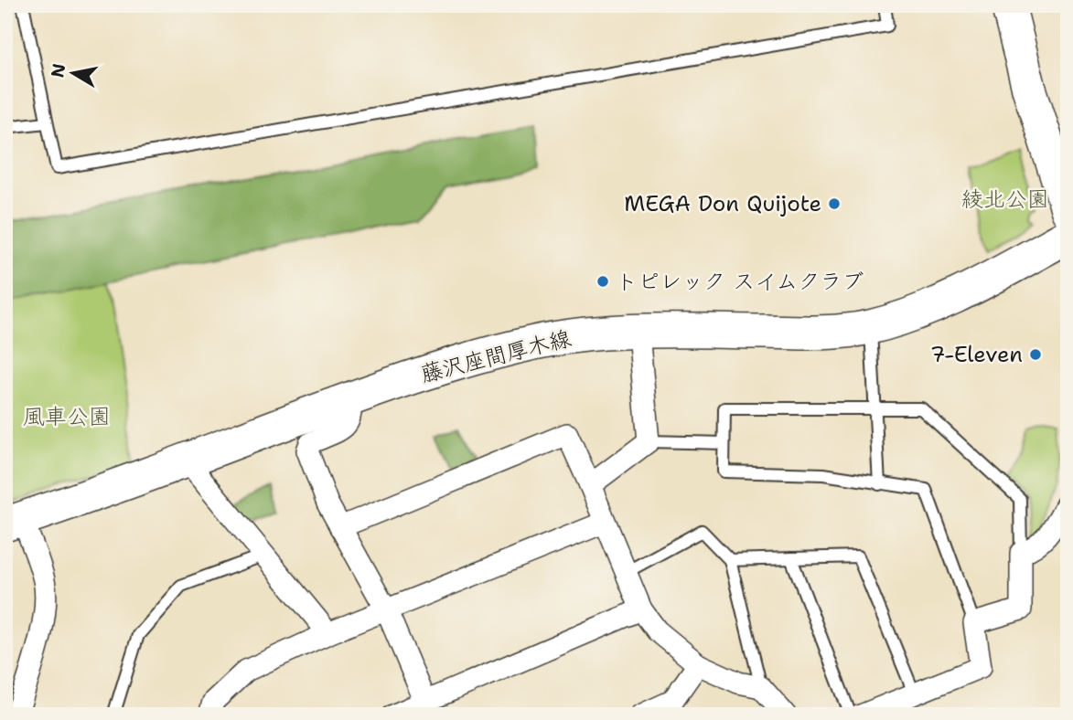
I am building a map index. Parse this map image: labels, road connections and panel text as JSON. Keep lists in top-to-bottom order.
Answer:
{
  "streets": {
    "main road": ["藤沢座間厚木線"]
  },
  "parks": ["綾北公園", "風車公園"],
  "places": ["MEGA Don Quijote", "トピレック スイムクラブ", "7-Eleven"],
  "north": "left"
}
